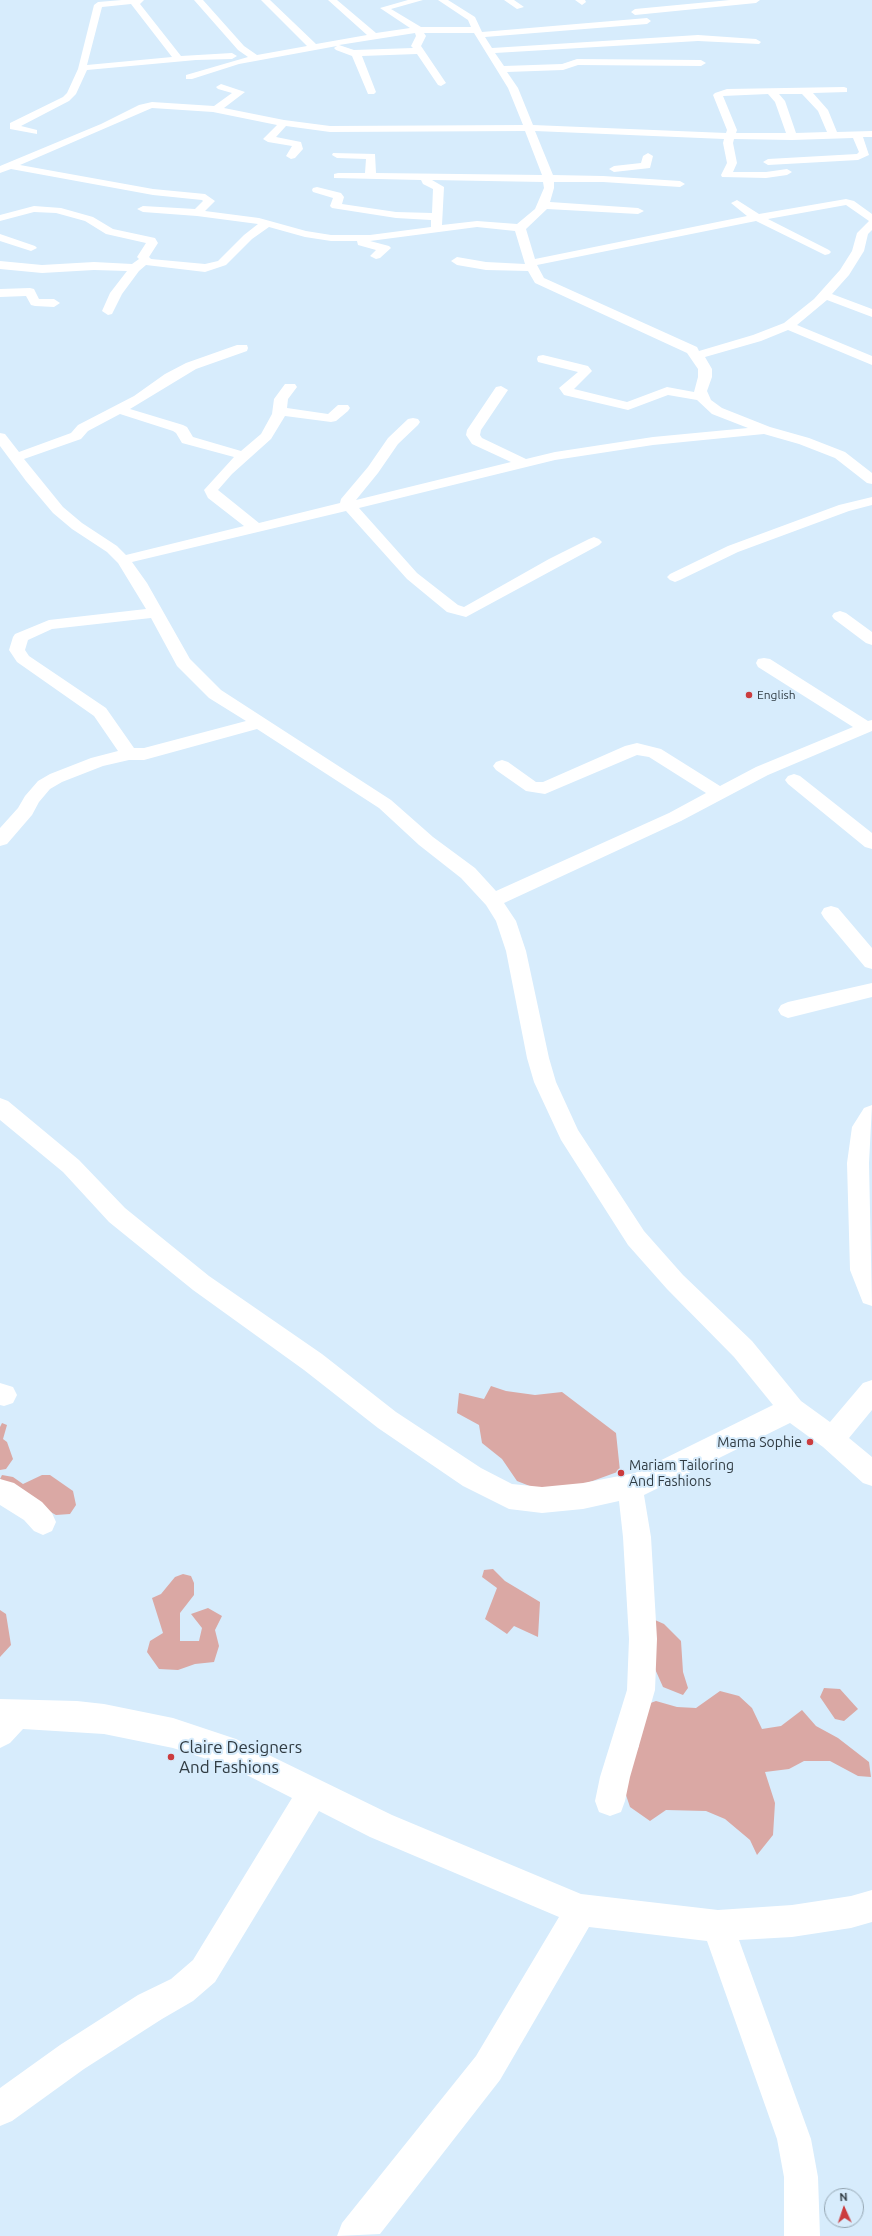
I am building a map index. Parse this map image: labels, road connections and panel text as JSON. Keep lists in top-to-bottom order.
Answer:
{
  "places": [
    "English",
    "Mama Sophie",
    "Mariam Tailoring And Fashions",
    "Claire Designers And Fashions"
  ],
  "north": "top"
}
